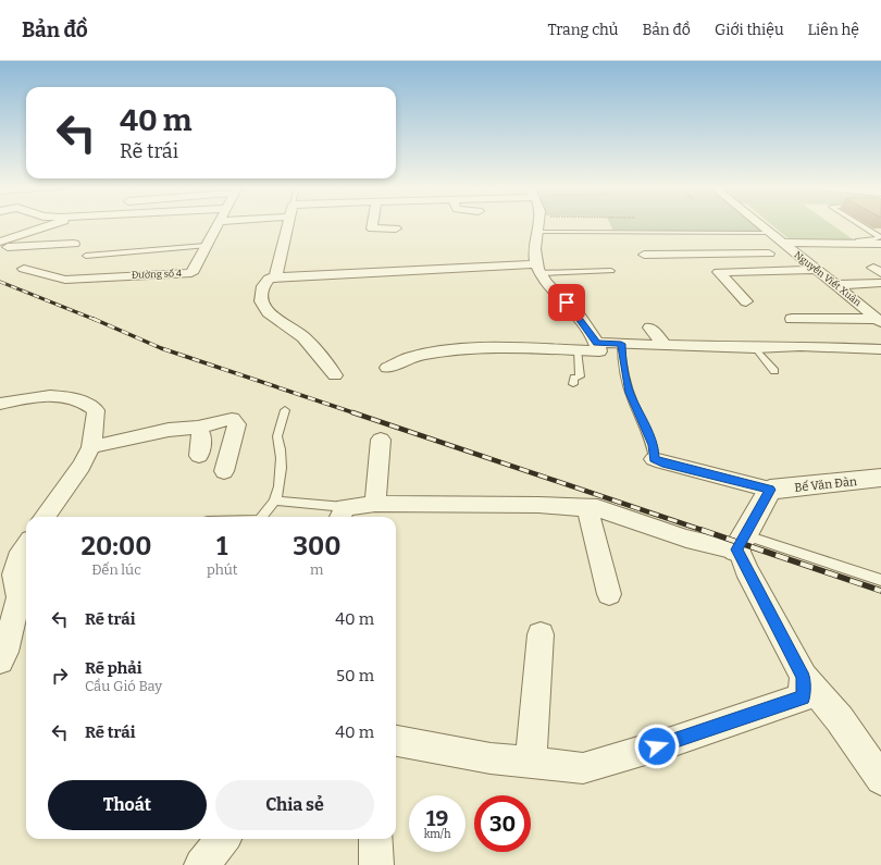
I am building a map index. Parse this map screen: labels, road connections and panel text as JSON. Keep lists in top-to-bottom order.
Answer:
{
  "streets": {
    "street": ["Đường số 4", "Nguyễn Viết Xuân", "Bế Văn Đàn"]
  },
  "page": {
    "header": "Bản đồ",
    "nav": [
      "Trang chủ",
      "Bản đồ",
      "Giới thiệu",
      "Liên hệ"
    ],
    "turn": ["40 m", "Rẽ trái"],
    "eta": [
      "20:00",
      "Đến lúc",
      "1",
      "phút",
      "300",
      "m"
    ],
    "list": [
      {
        "name": "Rẽ trái",
        "value": "40 m"
      },
      {
        "name": "Rẽ phải",
        "note": "Cầu Gió Bay",
        "value": "50 m"
      },
      {
        "name": "Rẽ trái",
        "value": "40 m"
      }
    ],
    "buttons": ["Thoát", "Chia sẻ"],
    "speed": "19 km/h",
    "limit": "30"
  }
}
